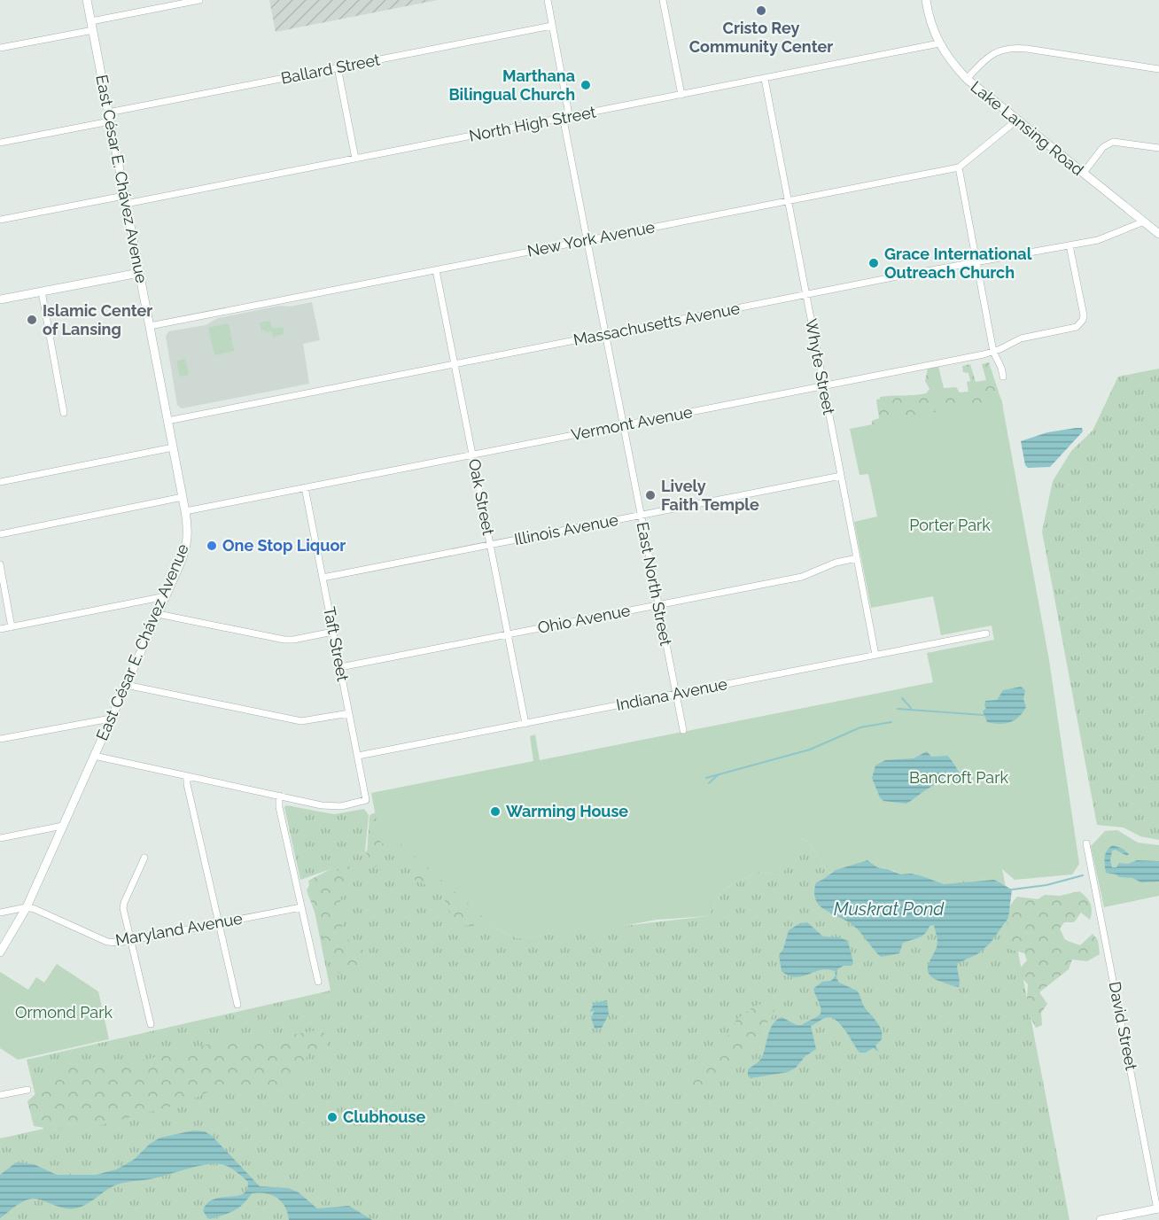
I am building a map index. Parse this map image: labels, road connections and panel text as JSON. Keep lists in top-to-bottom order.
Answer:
{
  "streets": {
    "street": [
      "Ballard Street",
      "North High Street",
      "Lake Lansing Road",
      "East César E. Chávez Avenue",
      "New York Avenue",
      "Massachusetts Avenue",
      "Whyte Street",
      "Vermont Avenue",
      "Oak Street",
      "Illinois Avenue",
      "East North Street",
      "Ohio Avenue",
      "Taft Street",
      "Indiana Avenue",
      "Maryland Avenue",
      "David Street"
    ]
  },
  "crossings": [
    ["Ballard Street", "East César E. Chávez Avenue"],
    ["Ballard Street", "East North Street"],
    ["North High Street", "Lake Lansing Road"],
    ["North High Street", "East César E. Chávez Avenue"],
    ["North High Street", "Whyte Street"],
    ["North High Street", "East North Street"],
    ["Lake Lansing Road", "New York Avenue"],
    ["Lake Lansing Road", "Massachusetts Avenue"],
    ["East César E. Chávez Avenue", "New York Avenue"],
    ["East César E. Chávez Avenue", "Massachusetts Avenue"],
    ["East César E. Chávez Avenue", "Vermont Avenue"],
    ["East César E. Chávez Avenue", "Maryland Avenue"],
    ["New York Avenue", "Whyte Street"],
    ["New York Avenue", "Oak Street"],
    ["New York Avenue", "East North Street"],
    ["Massachusetts Avenue", "Whyte Street"],
    ["Massachusetts Avenue", "Vermont Avenue"],
    ["Massachusetts Avenue", "Oak Street"],
    ["Massachusetts Avenue", "East North Street"],
    ["Whyte Street", "Vermont Avenue"],
    ["Whyte Street", "Illinois Avenue"],
    ["Whyte Street", "Ohio Avenue"],
    ["Whyte Street", "Indiana Avenue"],
    ["Vermont Avenue", "Oak Street"],
    ["Vermont Avenue", "East North Street"],
    ["Vermont Avenue", "Taft Street"],
    ["Oak Street", "Illinois Avenue"],
    ["Oak Street", "Ohio Avenue"],
    ["Oak Street", "Indiana Avenue"],
    ["Illinois Avenue", "East North Street"],
    ["Illinois Avenue", "Taft Street"],
    ["East North Street", "Ohio Avenue"],
    ["East North Street", "Indiana Avenue"],
    ["Ohio Avenue", "Taft Street"],
    ["Taft Street", "Indiana Avenue"]
  ],
  "water": ["Muskrat Pond"],
  "parks": ["Porter Park", "Bancroft Park", "Ormond Park"],
  "places": [
    "Cristo Rey Community Center",
    "Marthana Bilingual Church",
    "Grace International Outreach Church",
    "Islamic Center of Lansing",
    "Lively Faith Temple",
    "One Stop Liquor",
    "Warming House",
    "Clubhouse"
  ]
}
